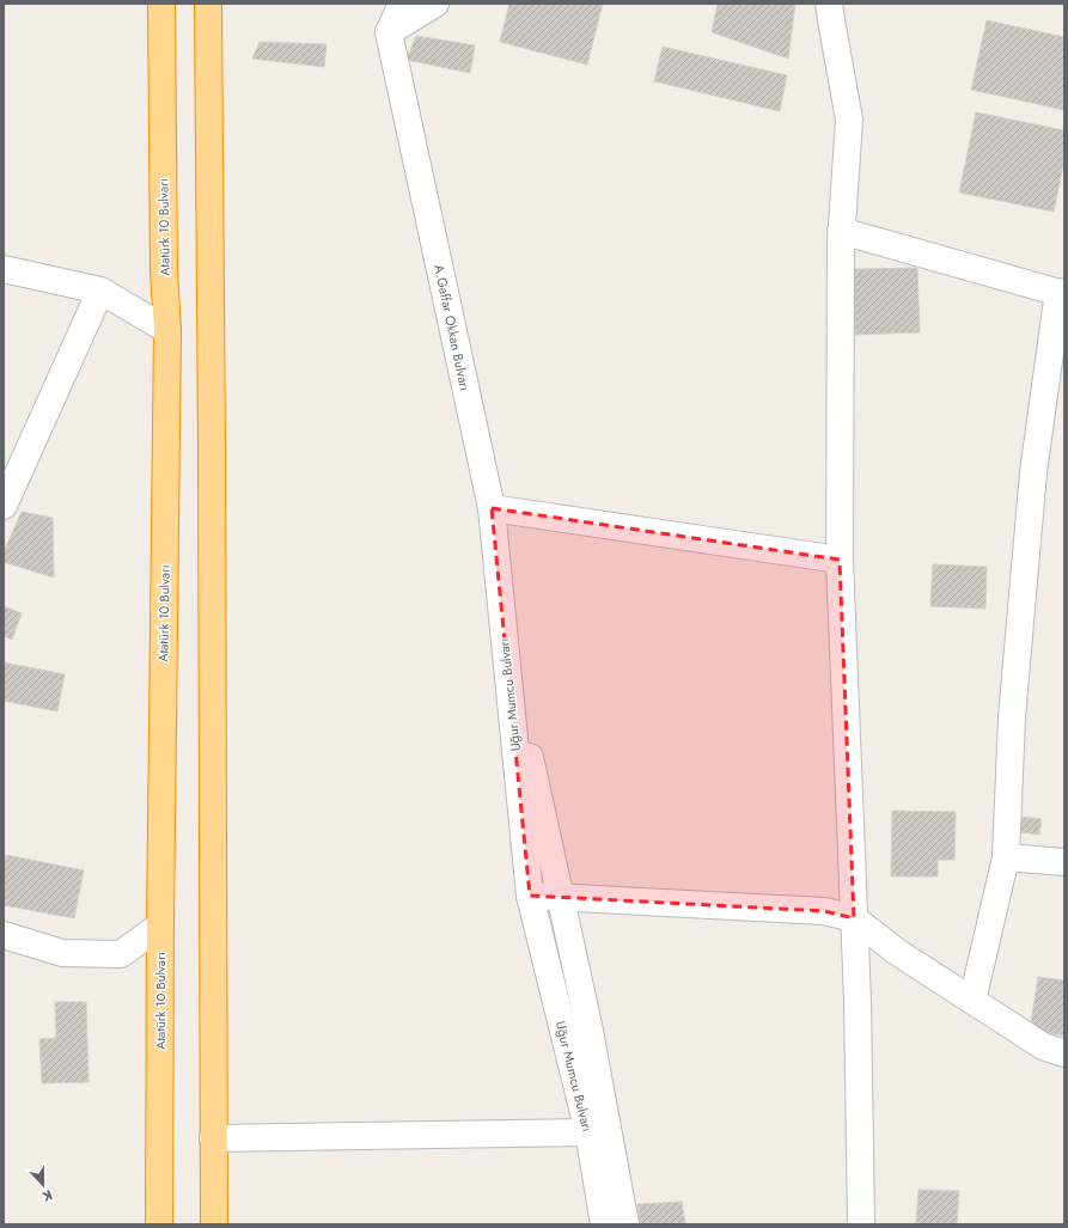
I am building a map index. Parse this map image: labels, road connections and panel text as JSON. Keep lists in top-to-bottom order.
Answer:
{
  "streets": {
    "highway": ["Atatürk 10 Bulvarı"],
    "street": ["A.Gaffar Okkan Bulvarı", "Uğur Mumcu Bulvarı"]
  },
  "crossings": [
    ["A.Gaffar Okkan Bulvarı", "Uğur Mumcu Bulvarı"]
  ],
  "north": "bottom"
}
